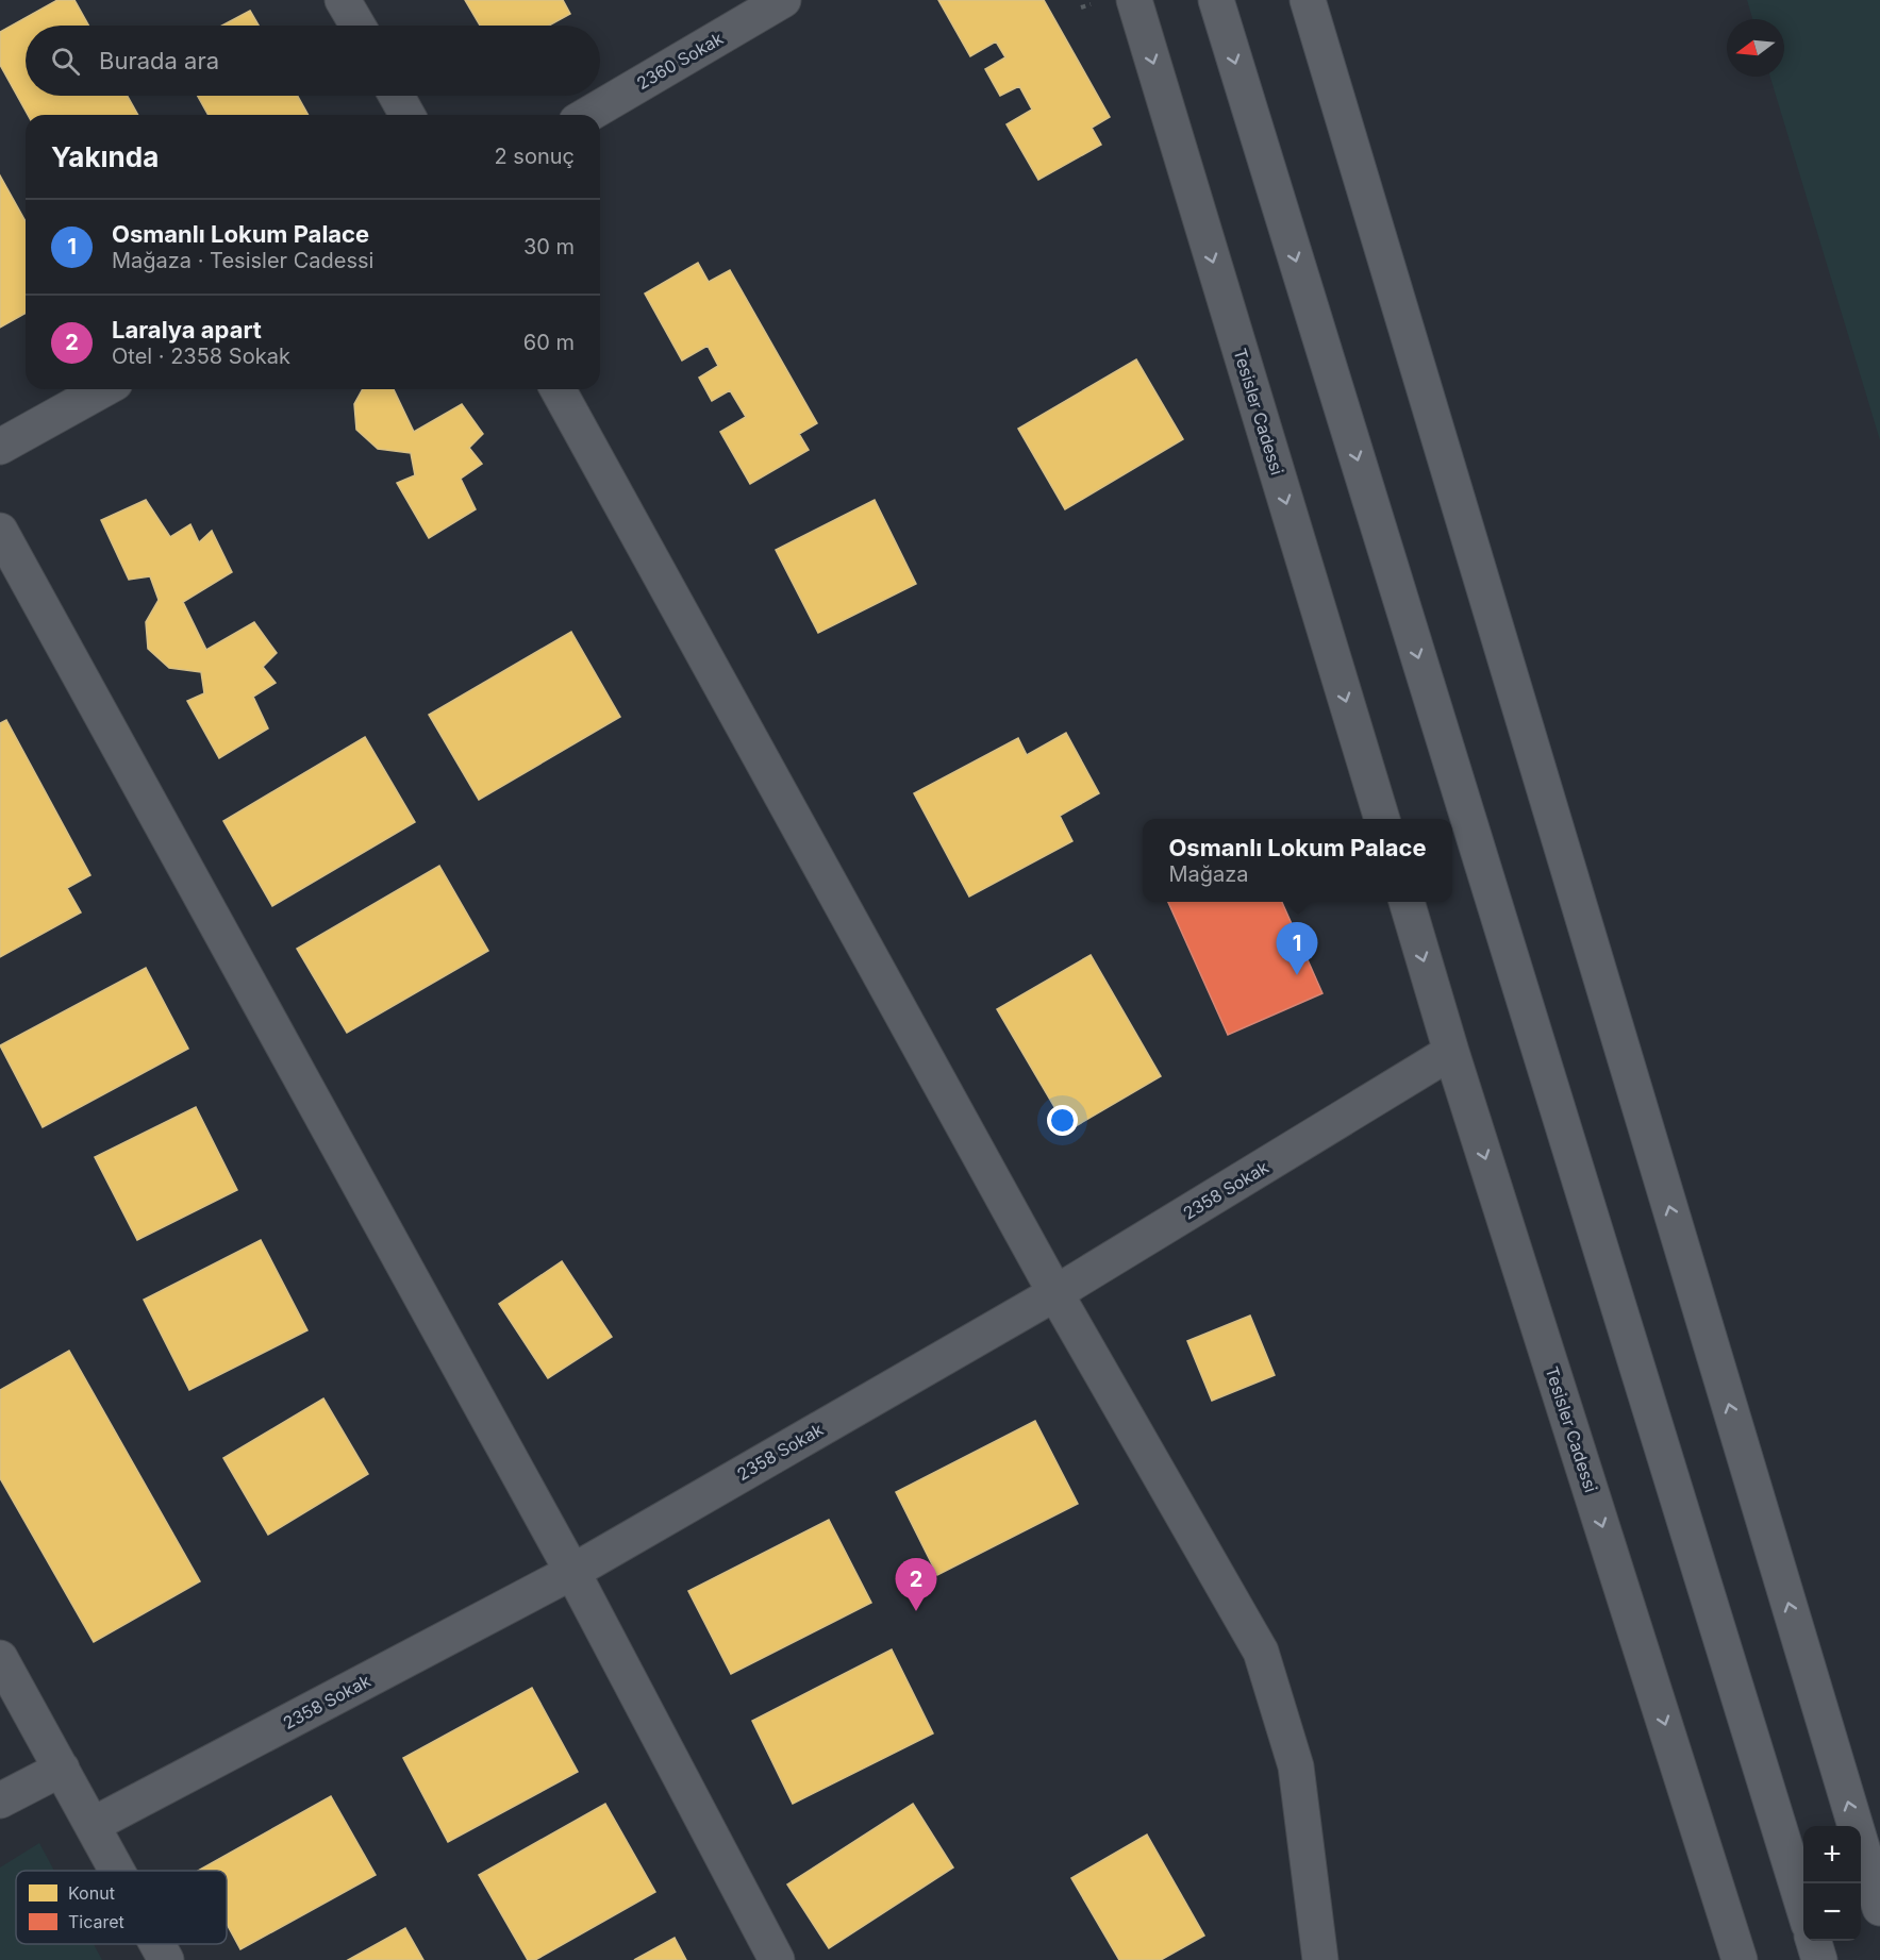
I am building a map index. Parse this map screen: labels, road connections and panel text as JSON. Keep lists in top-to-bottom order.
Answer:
{
  "streets": {
    "street": ["2360 Sokak", "Tesisler Cadessi", "2358 Sokak"]
  },
  "crossings": [
    ["Tesisler Cadessi", "2358 Sokak"]
  ],
  "one_way": ["Tesisler Cadessi"],
  "legend": ["Konut", "Ticaret"],
  "north": "left",
  "page": {
    "search": "Burada ara",
    "heading": ["Yakında", "2 sonuç"],
    "list": [
      {
        "mark": "1",
        "name": "Osmanlı Lokum Palace",
        "note": "Mağaza · Tesisler Cadessi",
        "value": "30 m"
      },
      {
        "mark": "2",
        "name": "Laralya apart",
        "note": "Otel · 2358 Sokak",
        "value": "60 m"
      }
    ],
    "popup": ["Osmanlı Lokum Palace", "Mağaza"],
    "pins": ["1", "2"],
    "map_buttons": ["+", "−"]
  }
}
